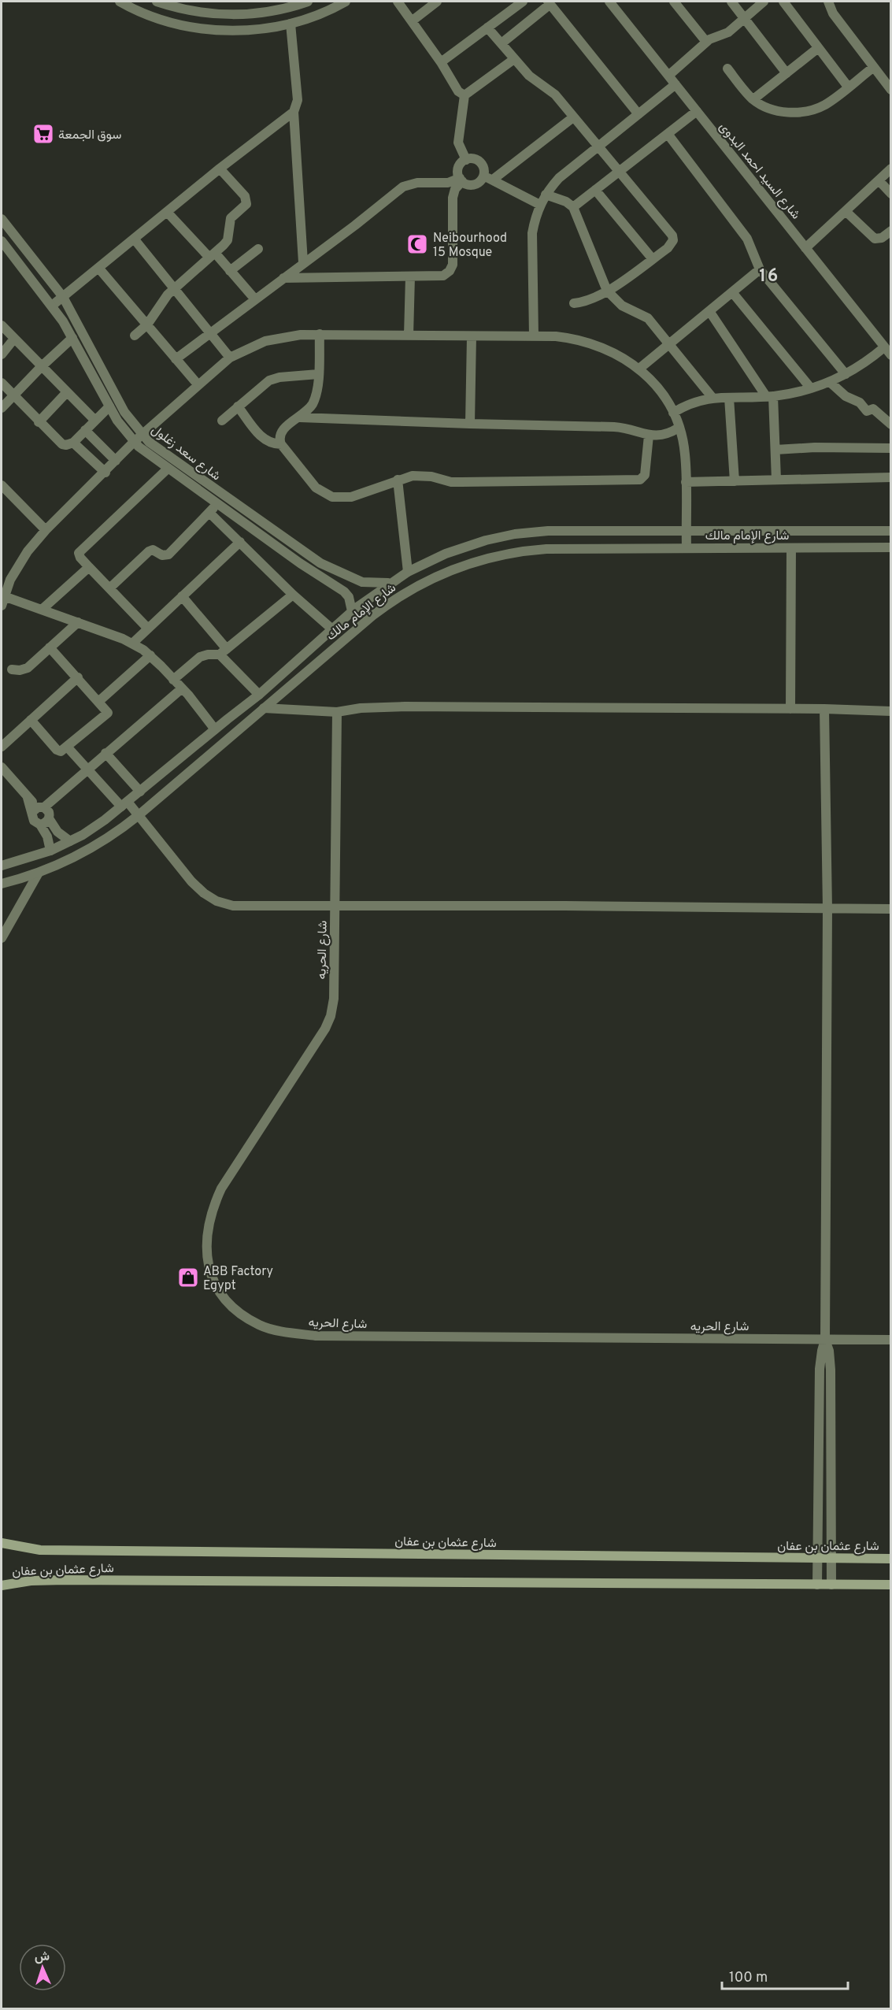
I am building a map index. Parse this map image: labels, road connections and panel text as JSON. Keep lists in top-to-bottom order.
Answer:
{
  "streets": {
    "main road": ["شارع عثمان بن عفان"],
    "street": [
      "شارع السيد احمد البدوى",
      "شارع سعد زغلول",
      "شارع الإمام مالك",
      "شارع الحريه"
    ]
  },
  "crossings": [
    ["شارع سعد زغلول", "شارع الإمام مالك"]
  ],
  "districts": ["16"],
  "places": {
    "supermarket": ["سوق الجمعة"],
    "mosque": ["Neibourhood 15 Mosque"],
    "shop": ["ABB Factory Egypt"]
  },
  "scale_bar": "100 m",
  "north": "top"
}
